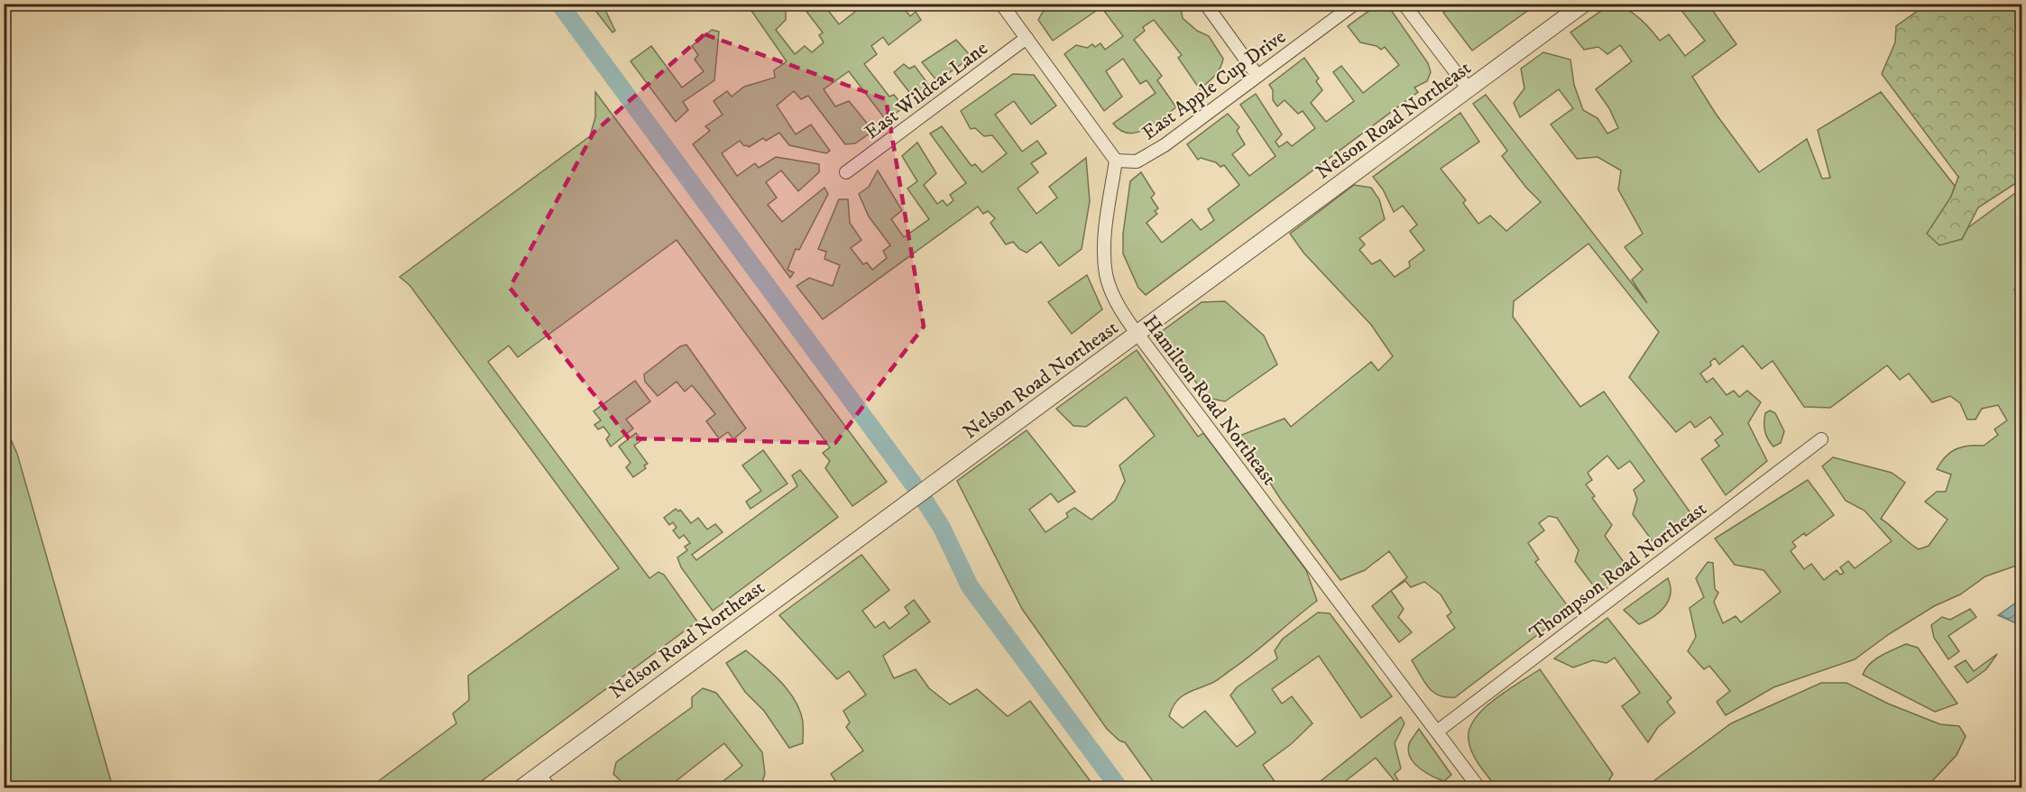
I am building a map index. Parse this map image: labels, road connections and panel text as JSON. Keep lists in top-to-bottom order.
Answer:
{
  "streets": {
    "street": [
      "East Apple Cup Drive",
      "East Wildcat Lane",
      "Nelson Road Northeast",
      "Hamilton Road Northeast",
      "Thompson Road Northeast"
    ]
  },
  "crossings": [
    ["East Apple Cup Drive", "Hamilton Road Northeast"],
    ["Nelson Road Northeast", "Hamilton Road Northeast"],
    ["Hamilton Road Northeast", "Thompson Road Northeast"]
  ]
}
